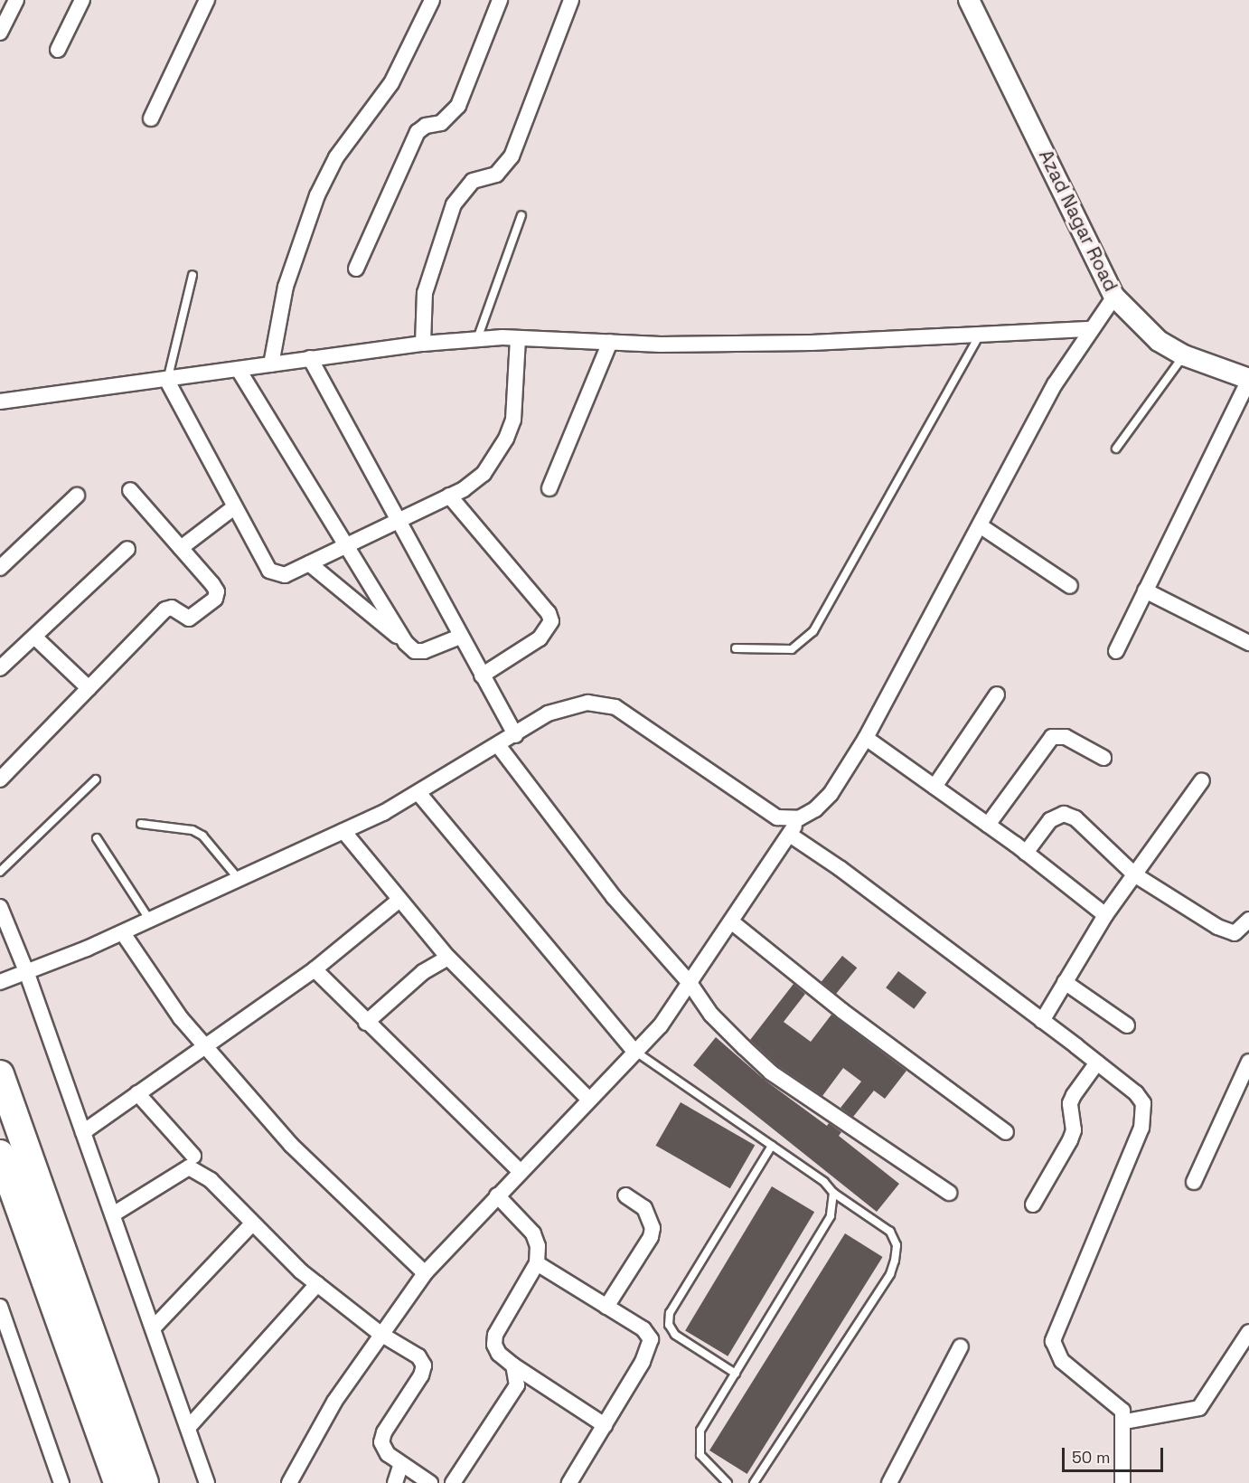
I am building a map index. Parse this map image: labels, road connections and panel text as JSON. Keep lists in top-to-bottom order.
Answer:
{
  "streets": {
    "street": ["Azad Nagar Road"]
  },
  "scale_bar": "50 m"
}
